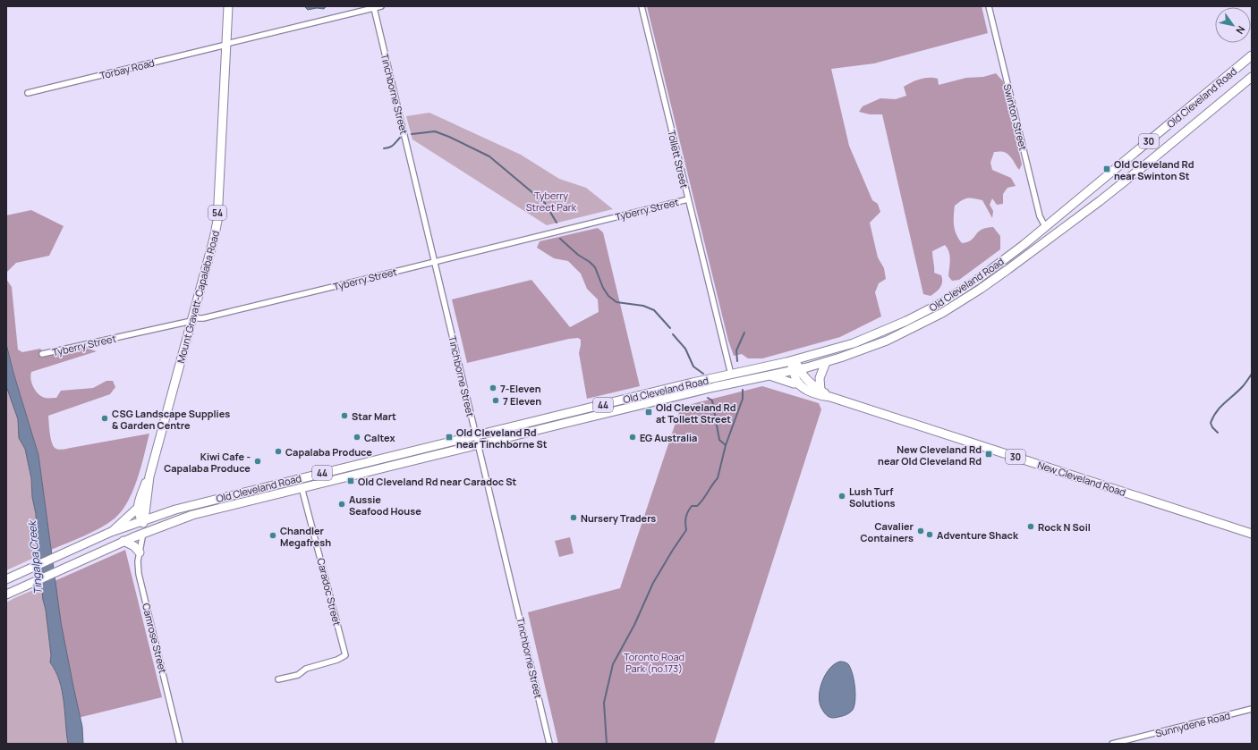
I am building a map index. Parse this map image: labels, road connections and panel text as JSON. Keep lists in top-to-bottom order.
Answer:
{
  "streets": {
    "main road": [
      "Old Cleveland Road",
      "30",
      "54",
      "Mount Gravatt-Capalaba Road",
      "44",
      "New Cleveland Road"
    ],
    "street": [
      "Torbay Road",
      "Tinchborne Street",
      "Swinton Street",
      "Tollett Street",
      "Tyberry Street",
      "Caradoc Street",
      "Camrose Street",
      "Sunnydene Road"
    ]
  },
  "crossings": [
    ["Torbay Road", "Tinchborne Street"],
    ["Torbay Road", "Mount Gravatt-Capalaba Road"],
    ["Tinchborne Street", "Old Cleveland Road"],
    ["Tinchborne Street", "Tyberry Street"],
    ["Old Cleveland Road", "Swinton Street"],
    ["Old Cleveland Road", "Tollett Street"],
    ["Old Cleveland Road", "Mount Gravatt-Capalaba Road"],
    ["Old Cleveland Road", "New Cleveland Road"],
    ["Old Cleveland Road", "Caradoc Street"],
    ["Old Cleveland Road", "Camrose Street"],
    ["Tollett Street", "Tyberry Street"],
    ["Tyberry Street", "Mount Gravatt-Capalaba Road"],
    ["Mount Gravatt-Capalaba Road", "Camrose Street"]
  ],
  "water": ["Tingalpa Creek"],
  "parks": ["Tyberry Street Park", "Toronto Road Park (no.173)"],
  "places": {
    "transit": [
      "Old Cleveland Rd near Swinton St",
      "Old Cleveland Rd at Tollett Street",
      "Old Cleveland Rd near Tinchborne St",
      "New Cleveland Rd near Old Cleveland Rd",
      "Old Cleveland Rd near Caradoc St"
    ],
    "other": [
      "7-Eleven",
      "7 Eleven",
      "Star Mart",
      "CSG Landscape Supplies & Garden Centre",
      "Caltex",
      "EG Australia",
      "Capalaba Produce",
      "Kiwi Cafe - Capalaba Produce",
      "Lush Turf Solutions",
      "Aussie Seafood House",
      "Nursery Traders",
      "Rock N Soil",
      "Cavalier Containers",
      "Adventure Shack",
      "Chandler Megafresh"
    ]
  },
  "north": "bottom right"
}
